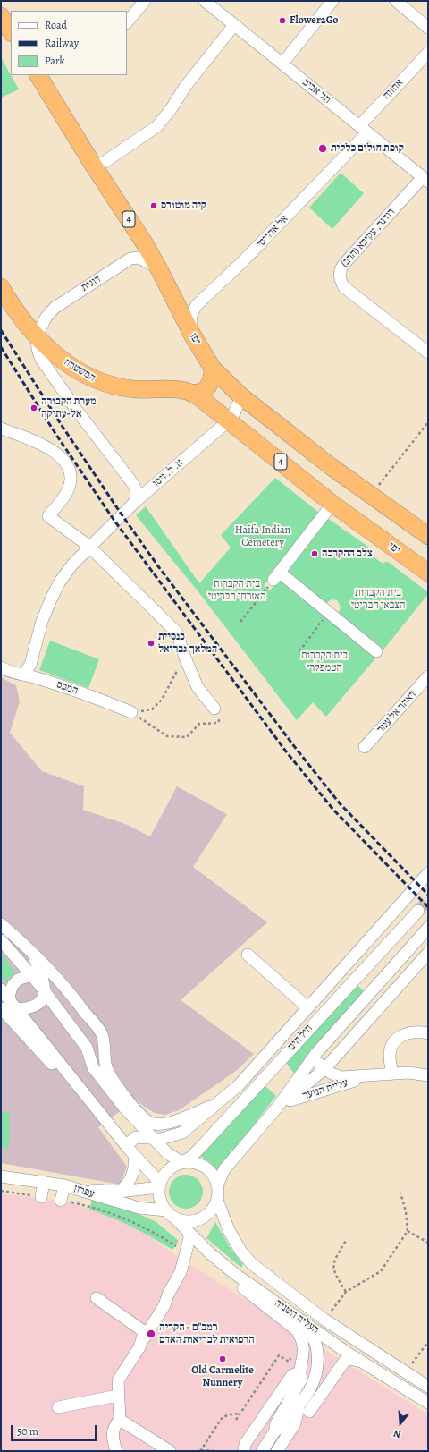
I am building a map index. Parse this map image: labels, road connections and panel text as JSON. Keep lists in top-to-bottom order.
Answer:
{
  "streets": {
    "highway": ["4", "יפו", "המשטרה"],
    "street": [
      "אחווה",
      "תל אביב",
      "אל אדריסי",
      "רודנר, עקיבא (הרב)",
      "דוגית",
      "א. ל. זיסו",
      "המכס",
      "דאהר אל עמר",
      "חיל הים",
      "עליית הנוער",
      "עפרון",
      "העליה השניה"
    ]
  },
  "crossings": [
    ["אחווה", "תל אביב"],
    ["אחווה", "אל אדריסי"],
    ["תל אביב", "אל אדריסי"],
    ["תל אביב", "רודנר, עקיבא (הרב)"],
    ["אל אדריסי", "יפו"],
    ["דוגית", "יפו"],
    ["דוגית", "המשטרה"],
    ["יפו", "המשטרה"],
    ["יפו", "א. ל. זיסו"],
    ["א. ל. זיסו", "המכס"],
    ["חיל הים", "עליית הנוער"],
    ["חיל הים", "עפרון"],
    ["חיל הים", "העליה השניה"],
    ["עפרון", "העליה השניה"]
  ],
  "parks": [
    "Haifa Indian Cemetery",
    "בית הקברות האזרחי הבריטי",
    "בית הקברות הצבאי הבריטי",
    "בית הקברות הטמפלרי"
  ],
  "places": [
    "Flower2Go",
    "קופת חולים כללית",
    "קיה מוטורס",
    "מערת הקבורה אל-עתיקה",
    "צלב ההקרבה",
    "כנסיית המלאך גבריאל",
    "רמב\"ם - הקריה הרפואית לבריאות האדם",
    "Old Carmelite Nunnery"
  ],
  "legend": ["Road", "Railway", "Park"],
  "scale_bar": "50 m",
  "north": "bottom"
}
